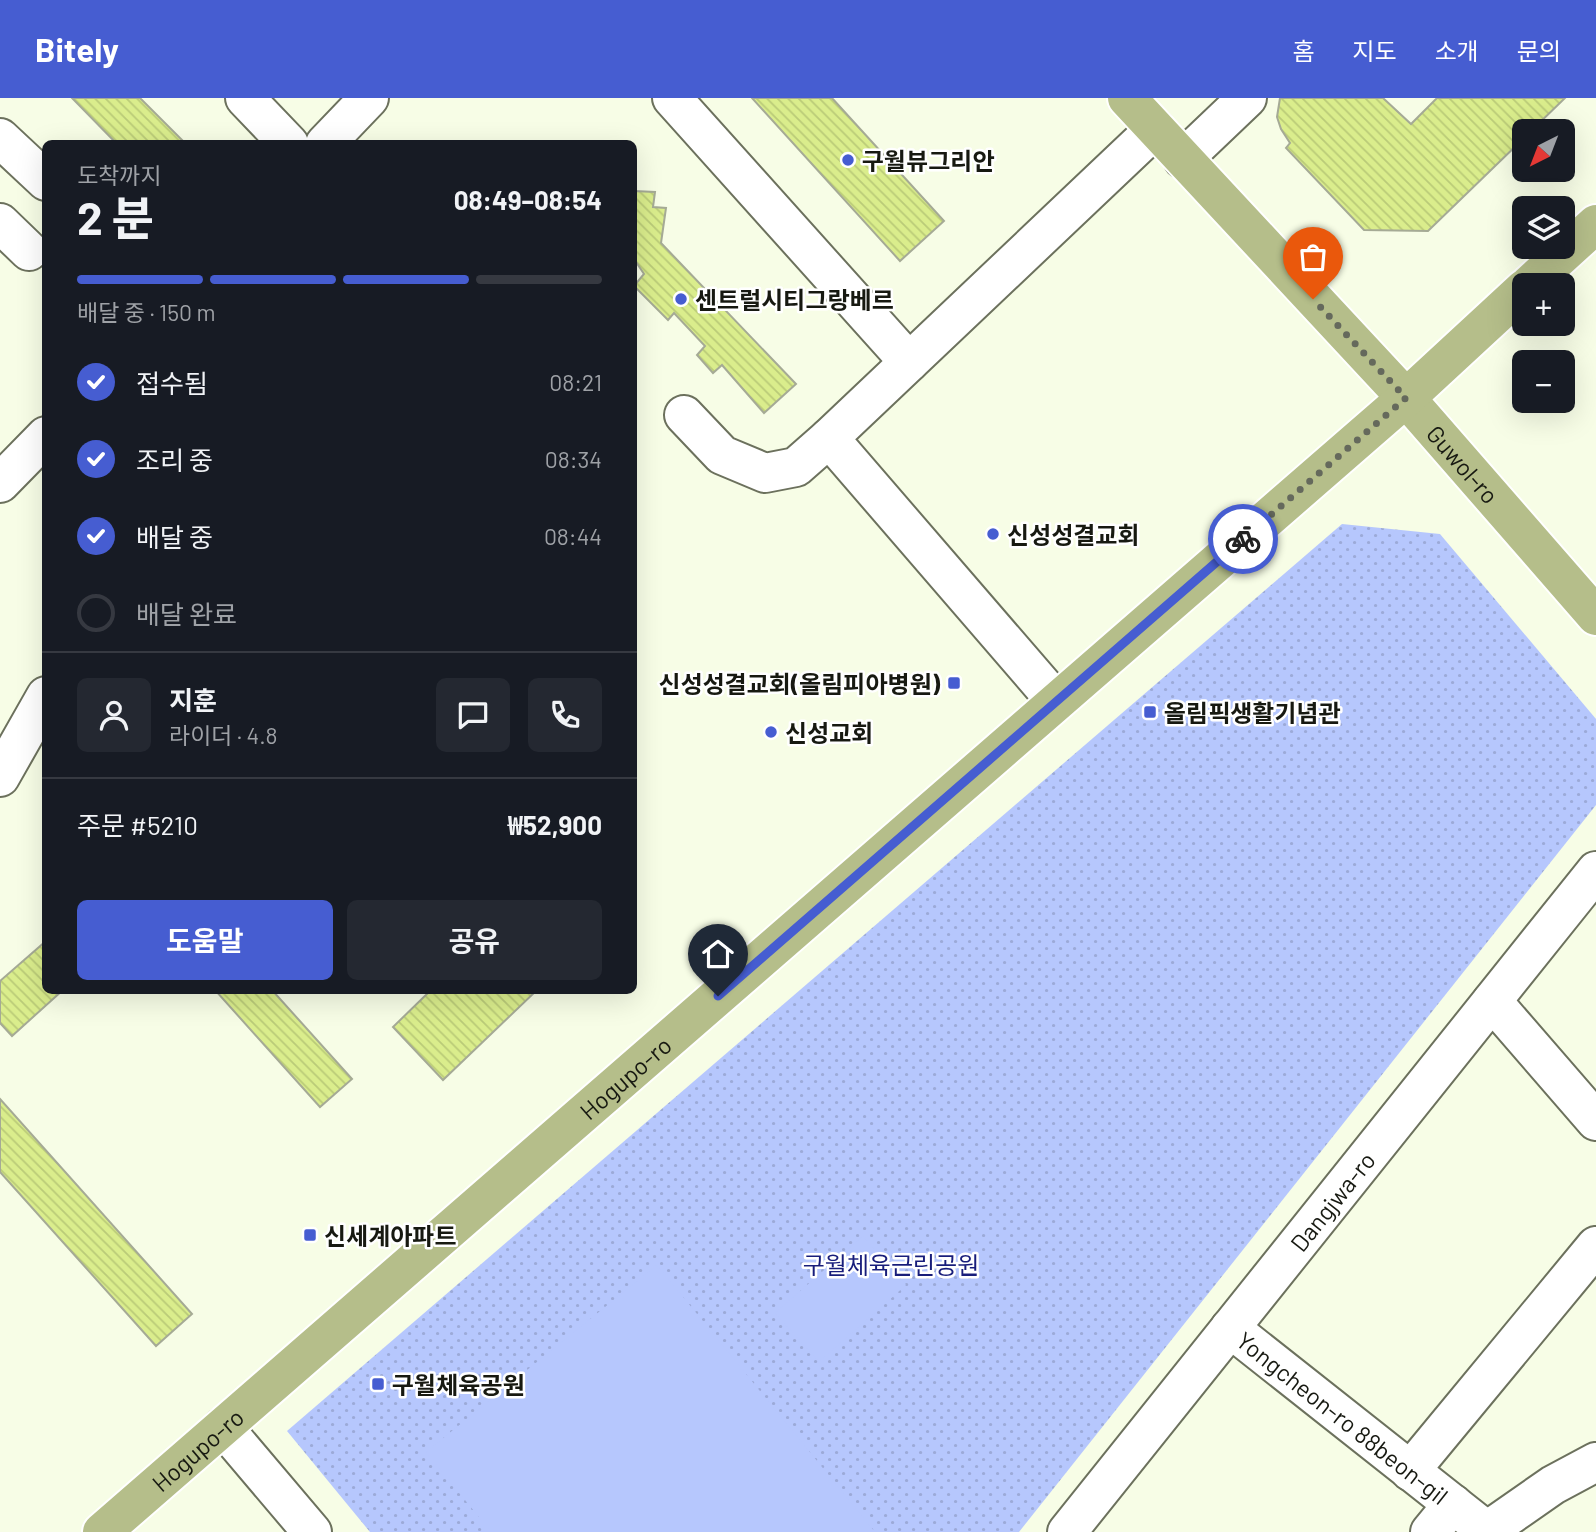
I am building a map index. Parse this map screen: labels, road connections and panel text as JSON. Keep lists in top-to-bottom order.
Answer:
{
  "streets": {
    "main road": ["Guwol-ro", "Hogupo-ro"],
    "street": ["Dangjwa-ro", "Yongcheon-ro 88beon-gil"]
  },
  "crossings": [
    ["Guwol-ro", "Hogupo-ro"],
    ["Dangjwa-ro", "Yongcheon-ro 88beon-gil"]
  ],
  "parks": ["구월체육근린공원"],
  "places": {
    "other": [
      "구월뷰그리안",
      "센트럴시티그랑베르",
      "신성성결교회",
      "신성교회"
    ],
    "transit": [
      "신성성결교회(올림피아병원)",
      "올림픽생활기념관",
      "신세계아파트",
      "구월체육공원"
    ]
  },
  "north": "bottom left",
  "page": {
    "header": "Bitely",
    "nav": [
      "홈",
      "지도",
      "소개",
      "문의"
    ],
    "map_buttons": ["+", "−"],
    "heading": ["2 분", "도착까지", "08:49–08:54"],
    "panel": [
      "지훈",
      "라이더 · 4.8",
      "주문 #5210",
      "₩52,900"
    ],
    "bar": "배달 중 · 150 m",
    "list": [
      ["접수됨", "08:21"],
      ["조리 중", "08:34"],
      ["배달 중", "08:44"],
      "배달 완료"
    ],
    "buttons": ["도움말", "공유"]
  }
}
